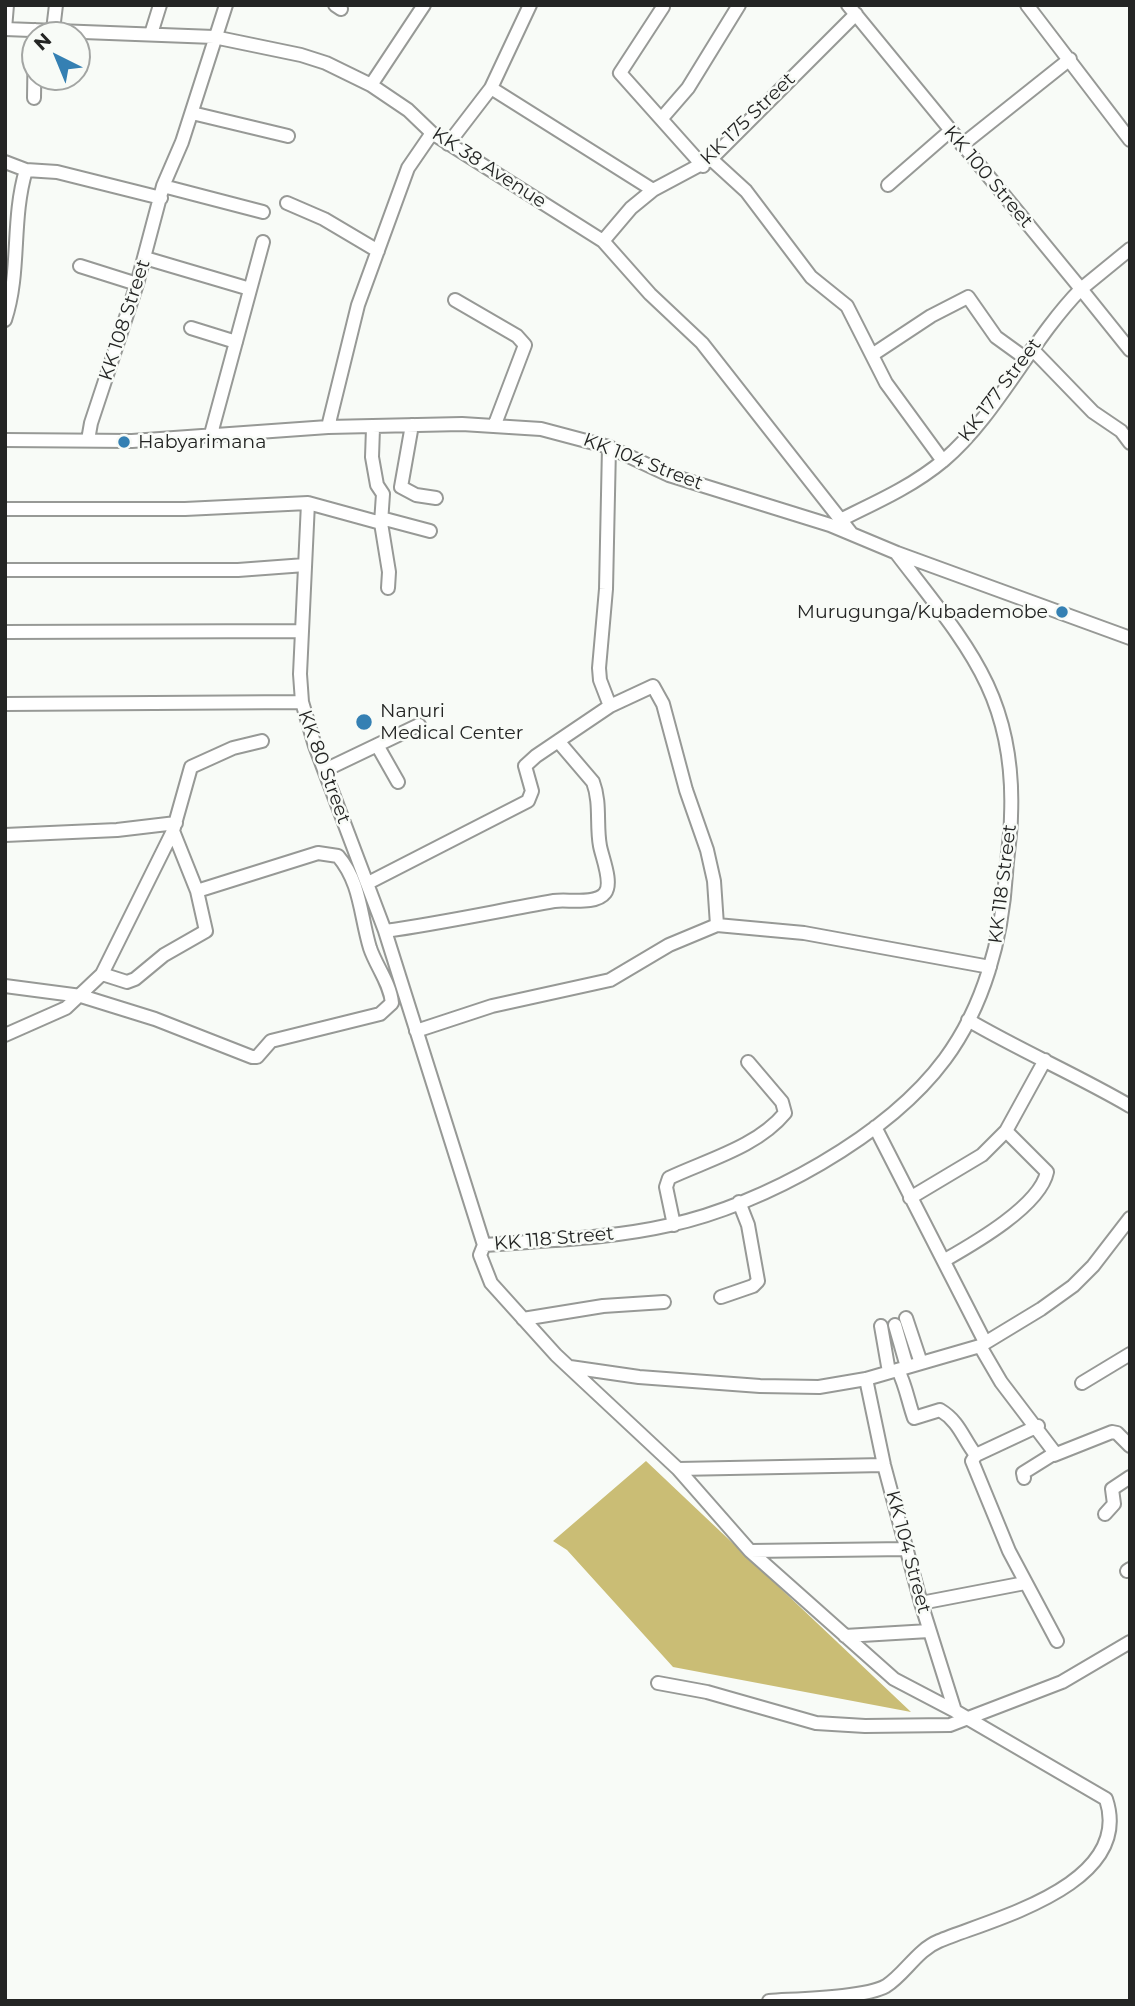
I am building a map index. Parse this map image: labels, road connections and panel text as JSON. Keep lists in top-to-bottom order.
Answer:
{
  "streets": {
    "street": [
      "KK 175 Street",
      "KK 38 Avenue",
      "KK 100 Street",
      "KK 108 Street",
      "KK 177 Street",
      "KK 104 Street",
      "KK 80 Street",
      "KK 118 Street"
    ]
  },
  "crossings": [
    ["KK 175 Street", "KK 38 Avenue"],
    ["KK 175 Street", "KK 100 Street"],
    ["KK 38 Avenue", "KK 108 Street"],
    ["KK 38 Avenue", "KK 177 Street"],
    ["KK 38 Avenue", "KK 104 Street"],
    ["KK 100 Street", "KK 177 Street"],
    ["KK 108 Street", "KK 104 Street"],
    ["KK 104 Street", "KK 80 Street"],
    ["KK 104 Street", "KK 118 Street"],
    ["KK 80 Street", "KK 118 Street"]
  ],
  "places": ["Habyarimana", "Murugunga/Kubademobe", "Nanuri Medical Center"],
  "north": "top left"
}
